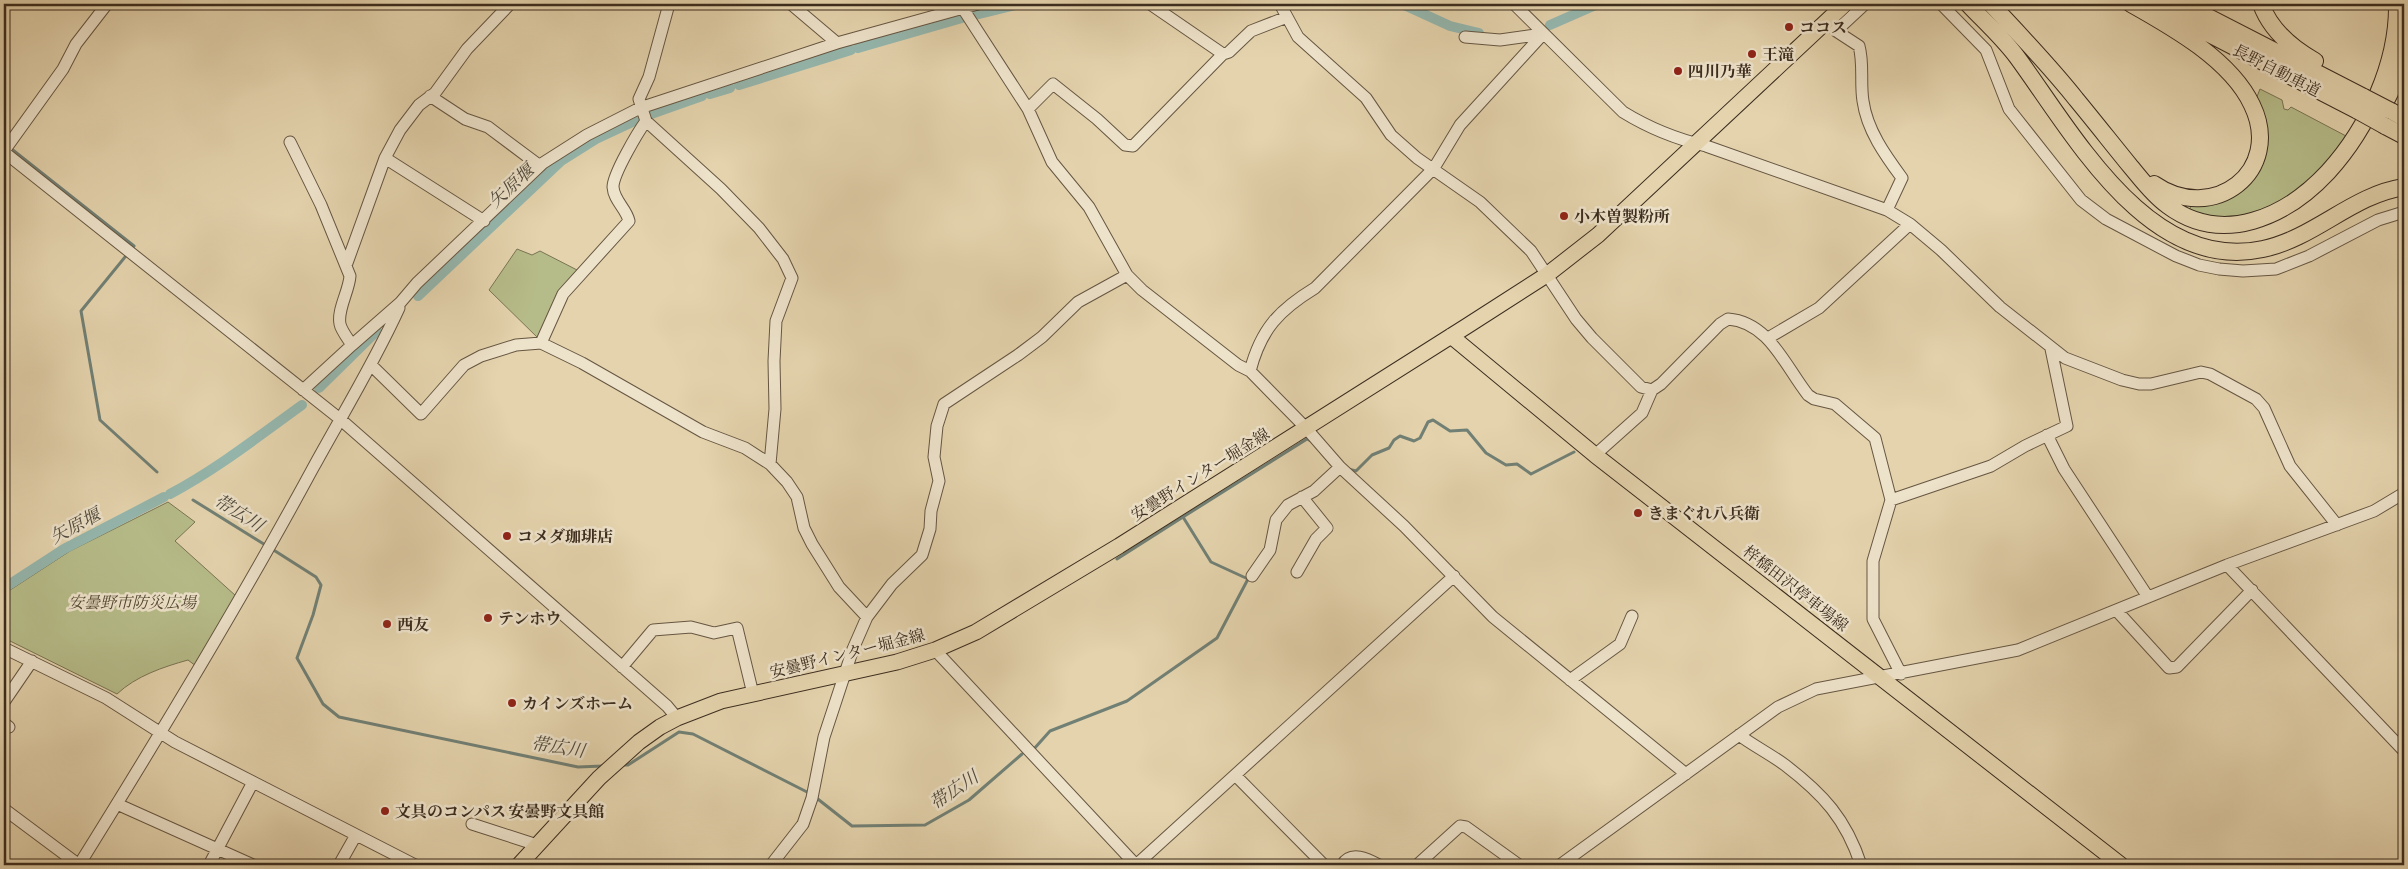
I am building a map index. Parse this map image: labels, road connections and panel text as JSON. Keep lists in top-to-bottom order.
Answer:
{
  "streets": {
    "highway": ["長野自動車道"],
    "main road": ["安曇野インター堀金線", "梓橋田沢停車場線"]
  },
  "crossings": [
    ["安曇野インター堀金線", "梓橋田沢停車場線"]
  ],
  "water": ["矢原堰", "帯広川"],
  "parks": ["安曇野市防災広場"],
  "places": [
    "ココス",
    "王滝",
    "四川乃華",
    "小木曽製粉所",
    "きまぐれ八兵衛",
    "コメダ珈琲店",
    "テンホウ",
    "西友",
    "カインズホーム",
    "文具のコンパス 安曇野文具館"
  ]
}
